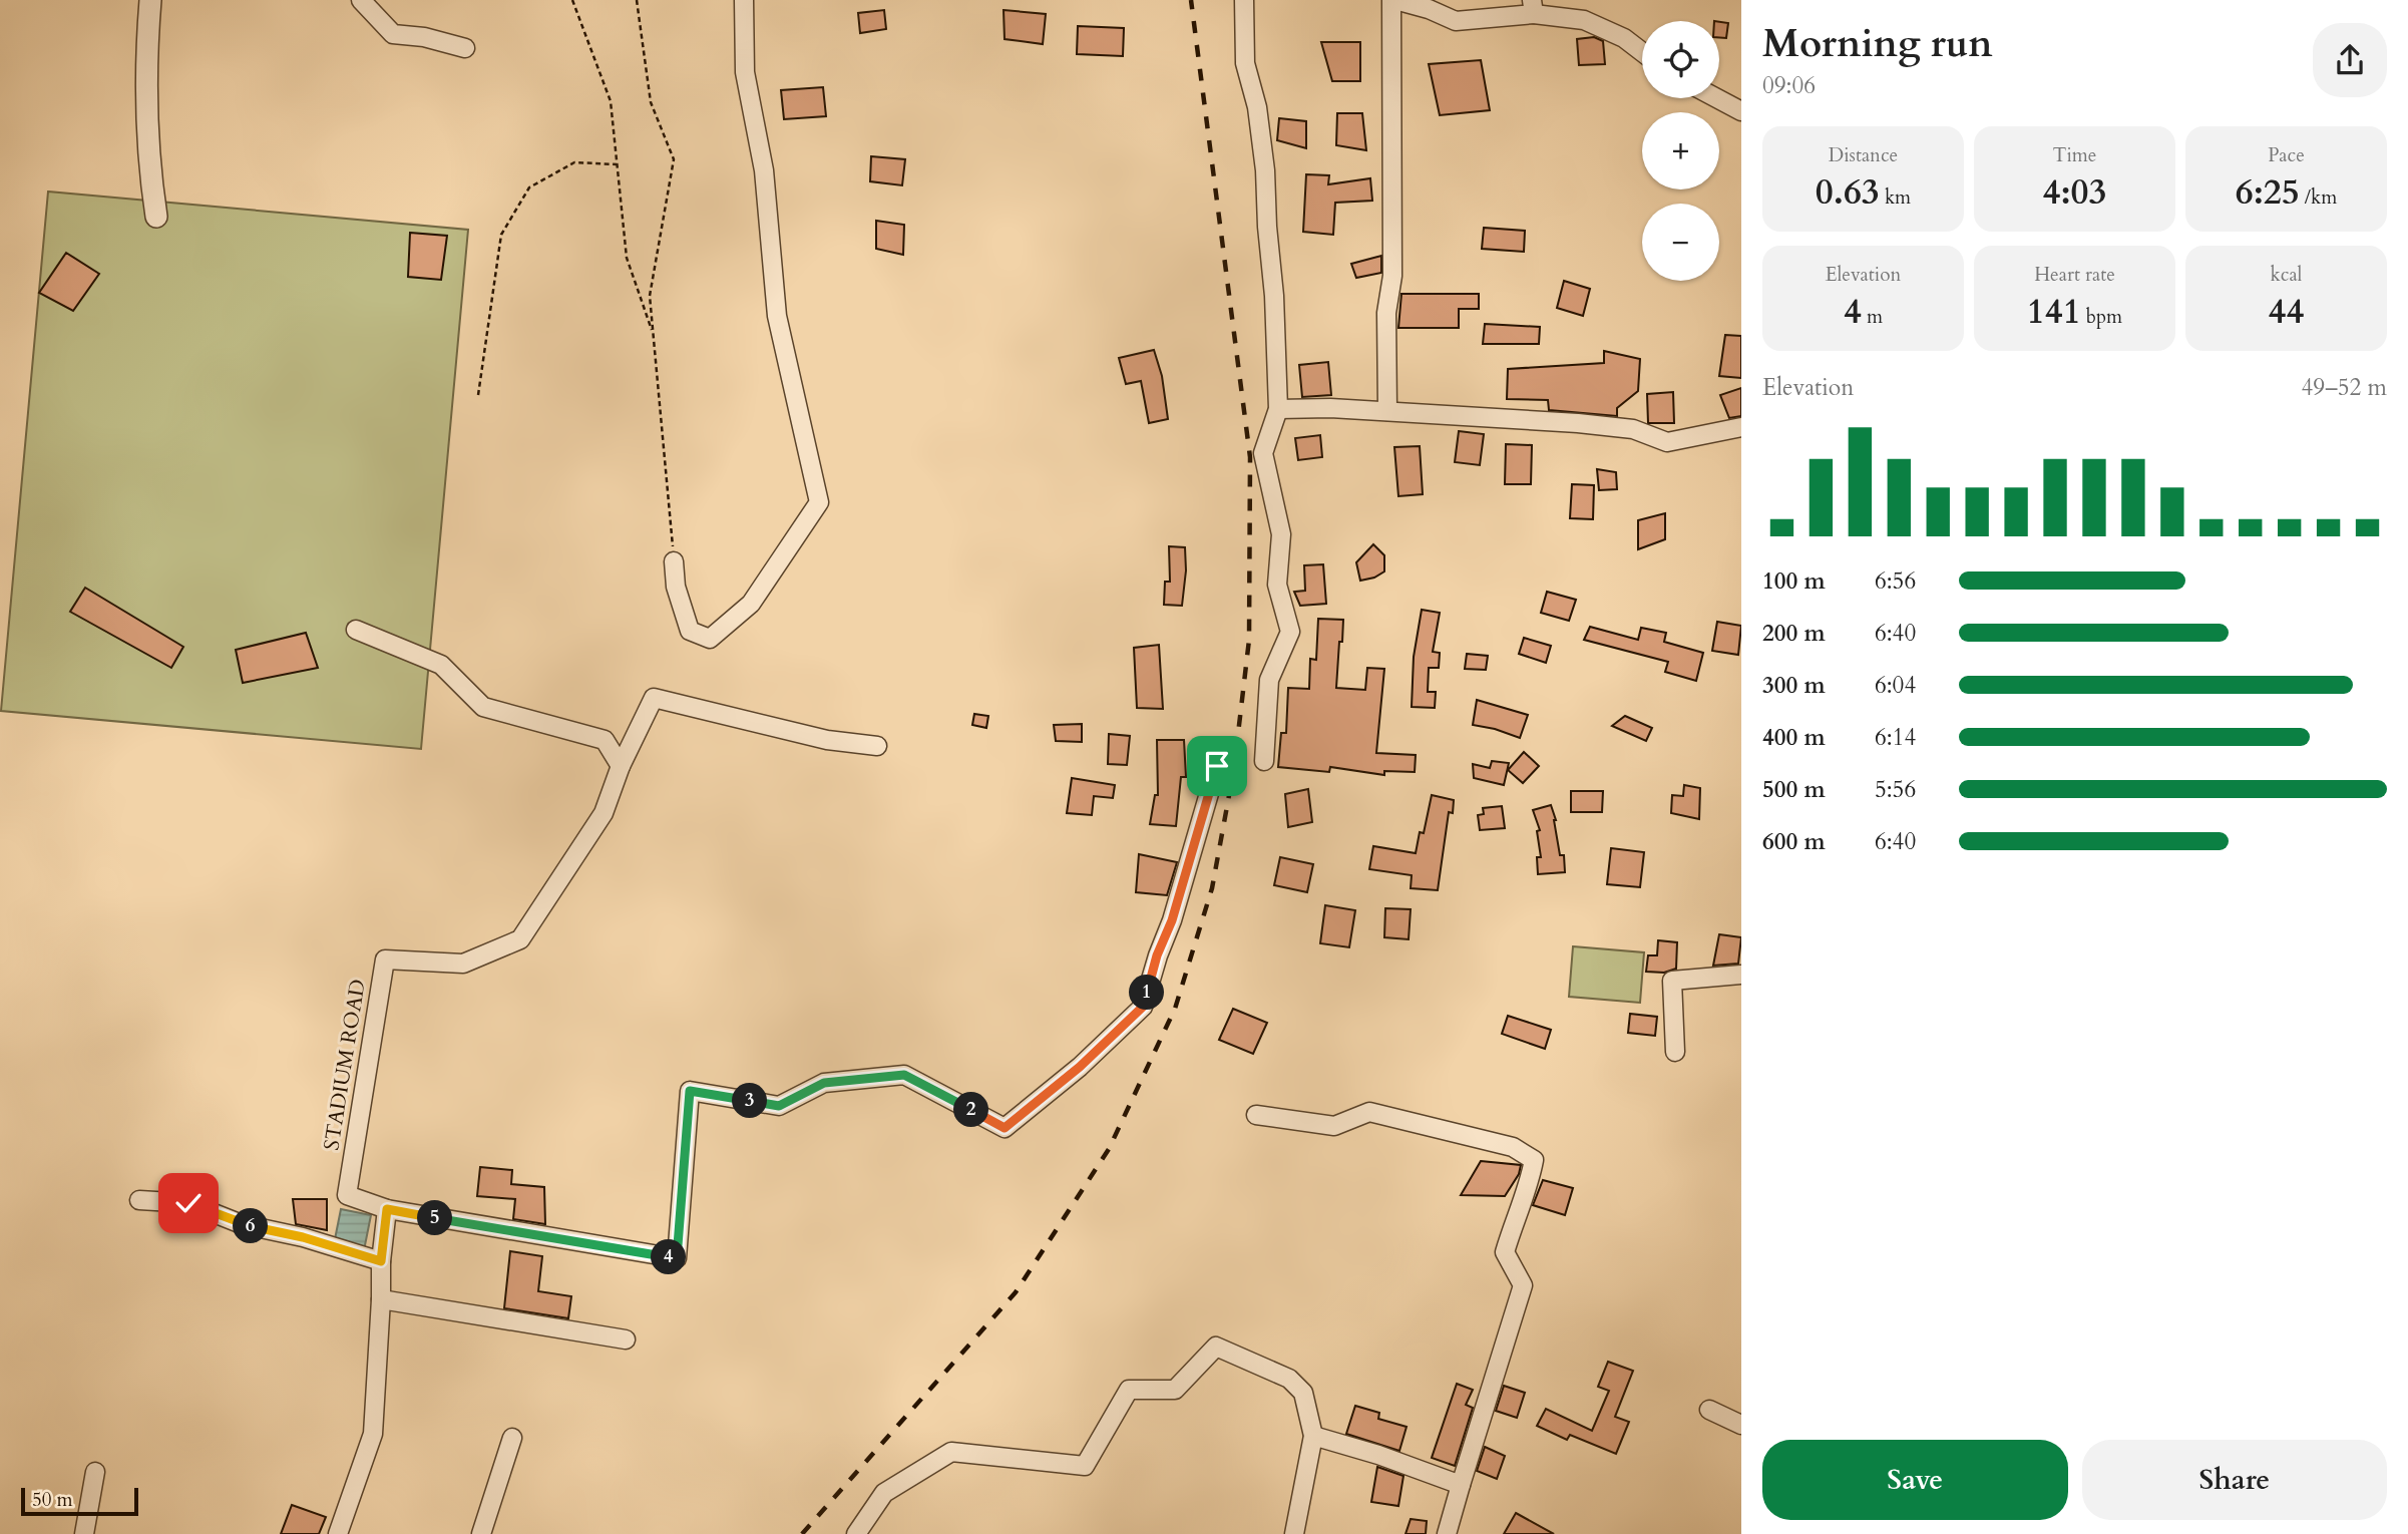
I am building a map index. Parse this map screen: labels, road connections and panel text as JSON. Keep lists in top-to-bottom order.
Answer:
{
  "streets": {
    "street": ["STADIUM ROAD"]
  },
  "scale_bar": "50 m",
  "page": {
    "heading": ["Morning run", "09:06"],
    "map_buttons": ["+", "−"],
    "stats": [
      ["Distance", "0.63 km"],
      ["Time", "4:03"],
      ["Pace", "6:25 /km"],
      ["Elevation", "4 m"],
      ["Heart rate", "141 bpm"],
      ["kcal", "44"]
    ],
    "chart": ["Elevation", "49–52 m"],
    "list": [
      {
        "name": "100 m",
        "note": "6:56"
      },
      {
        "name": "200 m",
        "note": "6:40"
      },
      {
        "name": "300 m",
        "note": "6:04"
      },
      {
        "name": "400 m",
        "note": "6:14"
      },
      {
        "name": "500 m",
        "note": "5:56"
      },
      {
        "name": "600 m",
        "note": "6:40"
      }
    ],
    "pins": [
      "1",
      "3",
      "2",
      "5",
      "6",
      "4"
    ],
    "buttons": ["Save", "Share"],
    "scale": "50 m"
  }
}
